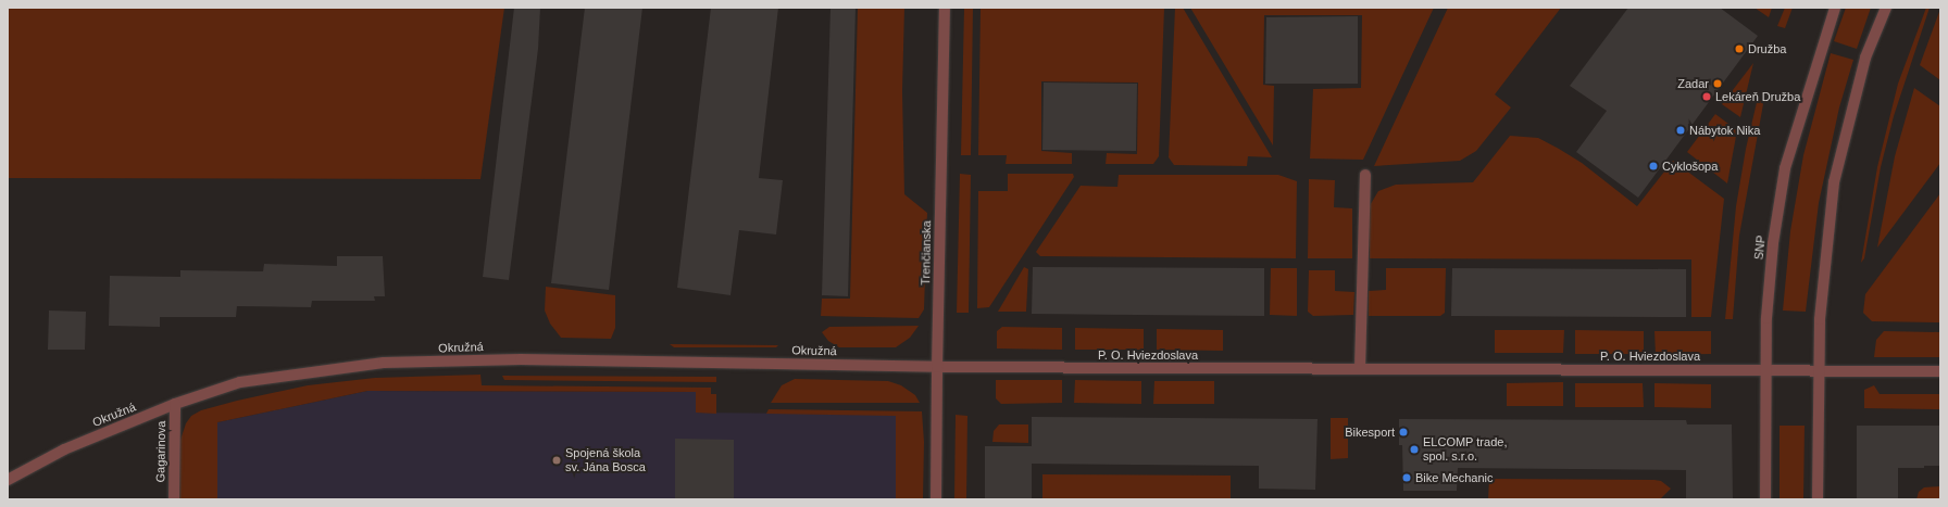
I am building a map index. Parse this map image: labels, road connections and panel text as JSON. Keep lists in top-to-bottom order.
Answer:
{
  "streets": {
    "street": [
      "SNP",
      "Trenčianska",
      "Okružná",
      "P. O. Hviezdoslava",
      "Gagarinova"
    ]
  },
  "crossings": [
    ["SNP", "P. O. Hviezdoslava"],
    ["Trenčianska", "Okružná"],
    ["Trenčianska", "P. O. Hviezdoslava"],
    ["Okružná", "P. O. Hviezdoslava"],
    ["Okružná", "Gagarinova"]
  ],
  "places": [
    "Družba",
    "Zadar",
    "Lekáreň Družba",
    "Nábytok Nika",
    "Cyklošopa",
    "Bikesport",
    "ELCOMP trade, spol. s.r.o.",
    "Spojená škola sv. Jána Bosca",
    "Bike Mechanic"
  ]
}
